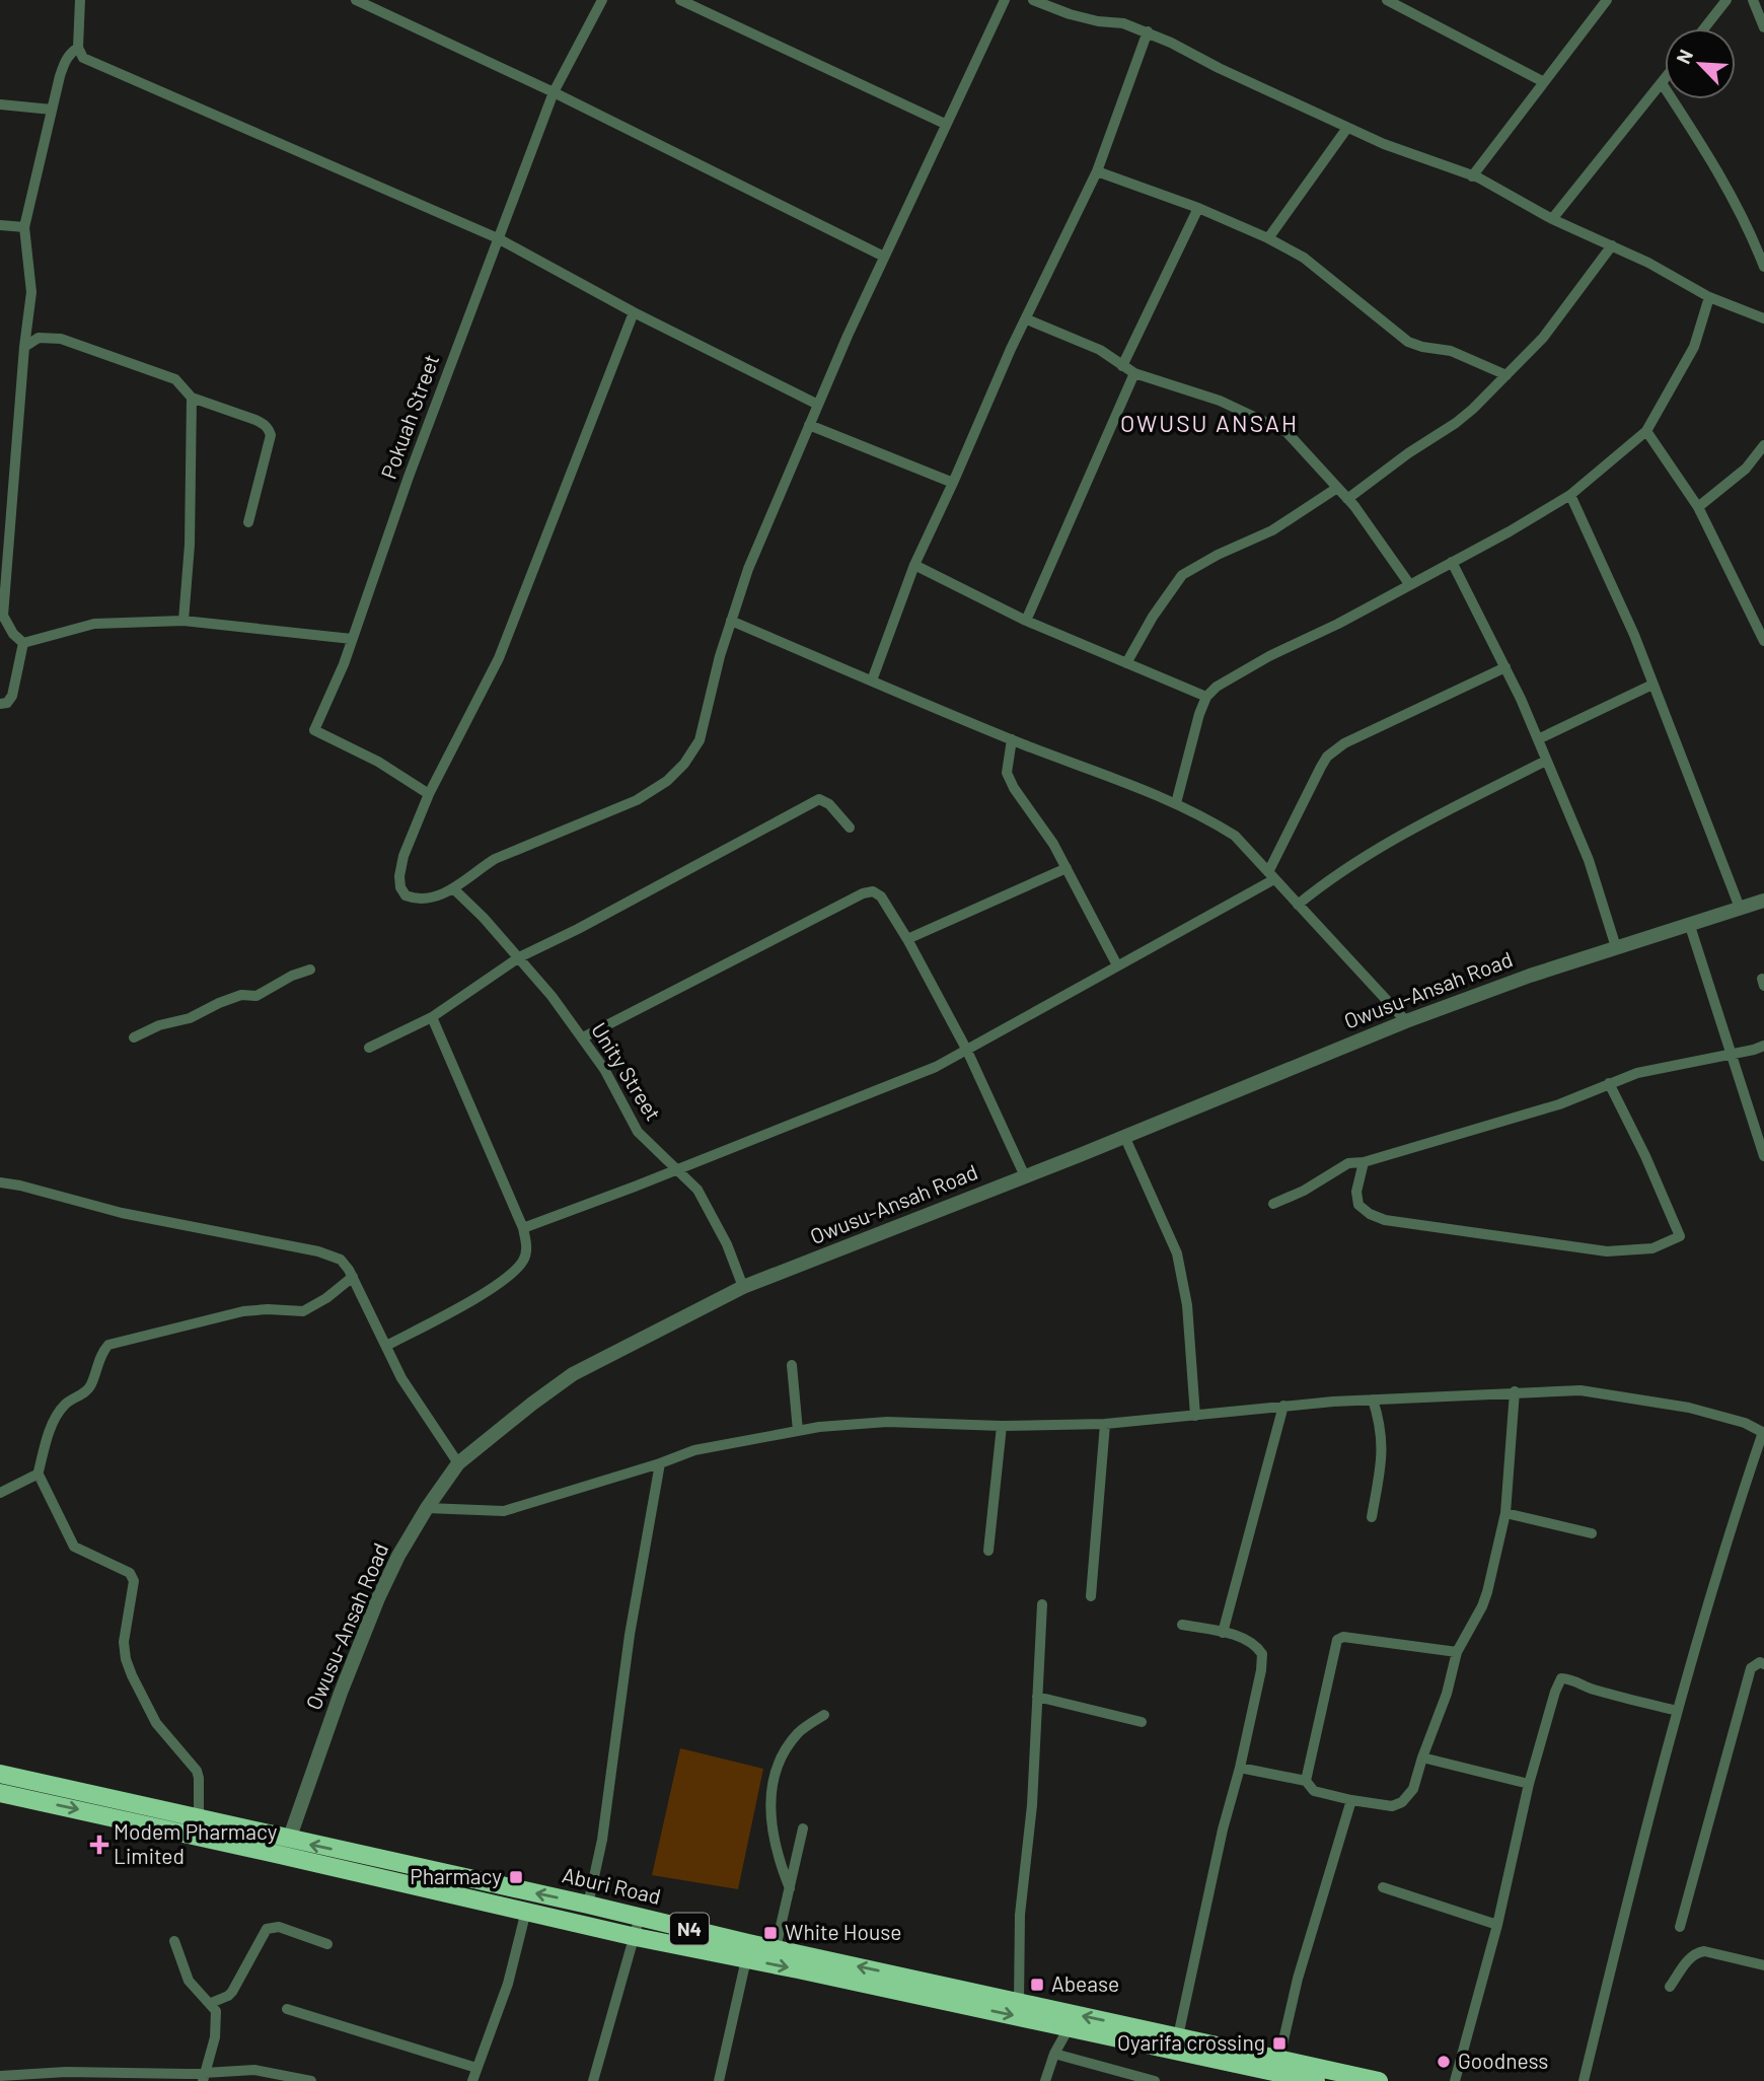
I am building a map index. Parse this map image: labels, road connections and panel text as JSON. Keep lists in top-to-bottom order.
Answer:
{
  "streets": {
    "highway": ["Aburi Road", "N4"],
    "street": ["Pokuah Street", "Owusu-Ansah Road", "Unity Street"]
  },
  "crossings": [
    ["Owusu-Ansah Road", "Unity Street"],
    ["Owusu-Ansah Road", "Aburi Road"]
  ],
  "districts": ["OWUSU ANSAH"],
  "places": {
    "health": ["Modem Pharmacy Limited"],
    "transit": [
      "Pharmacy",
      "White House",
      "Abease",
      "Oyarifa crossing"
    ],
    "other": ["Goodness"]
  },
  "north": "top left"
}
